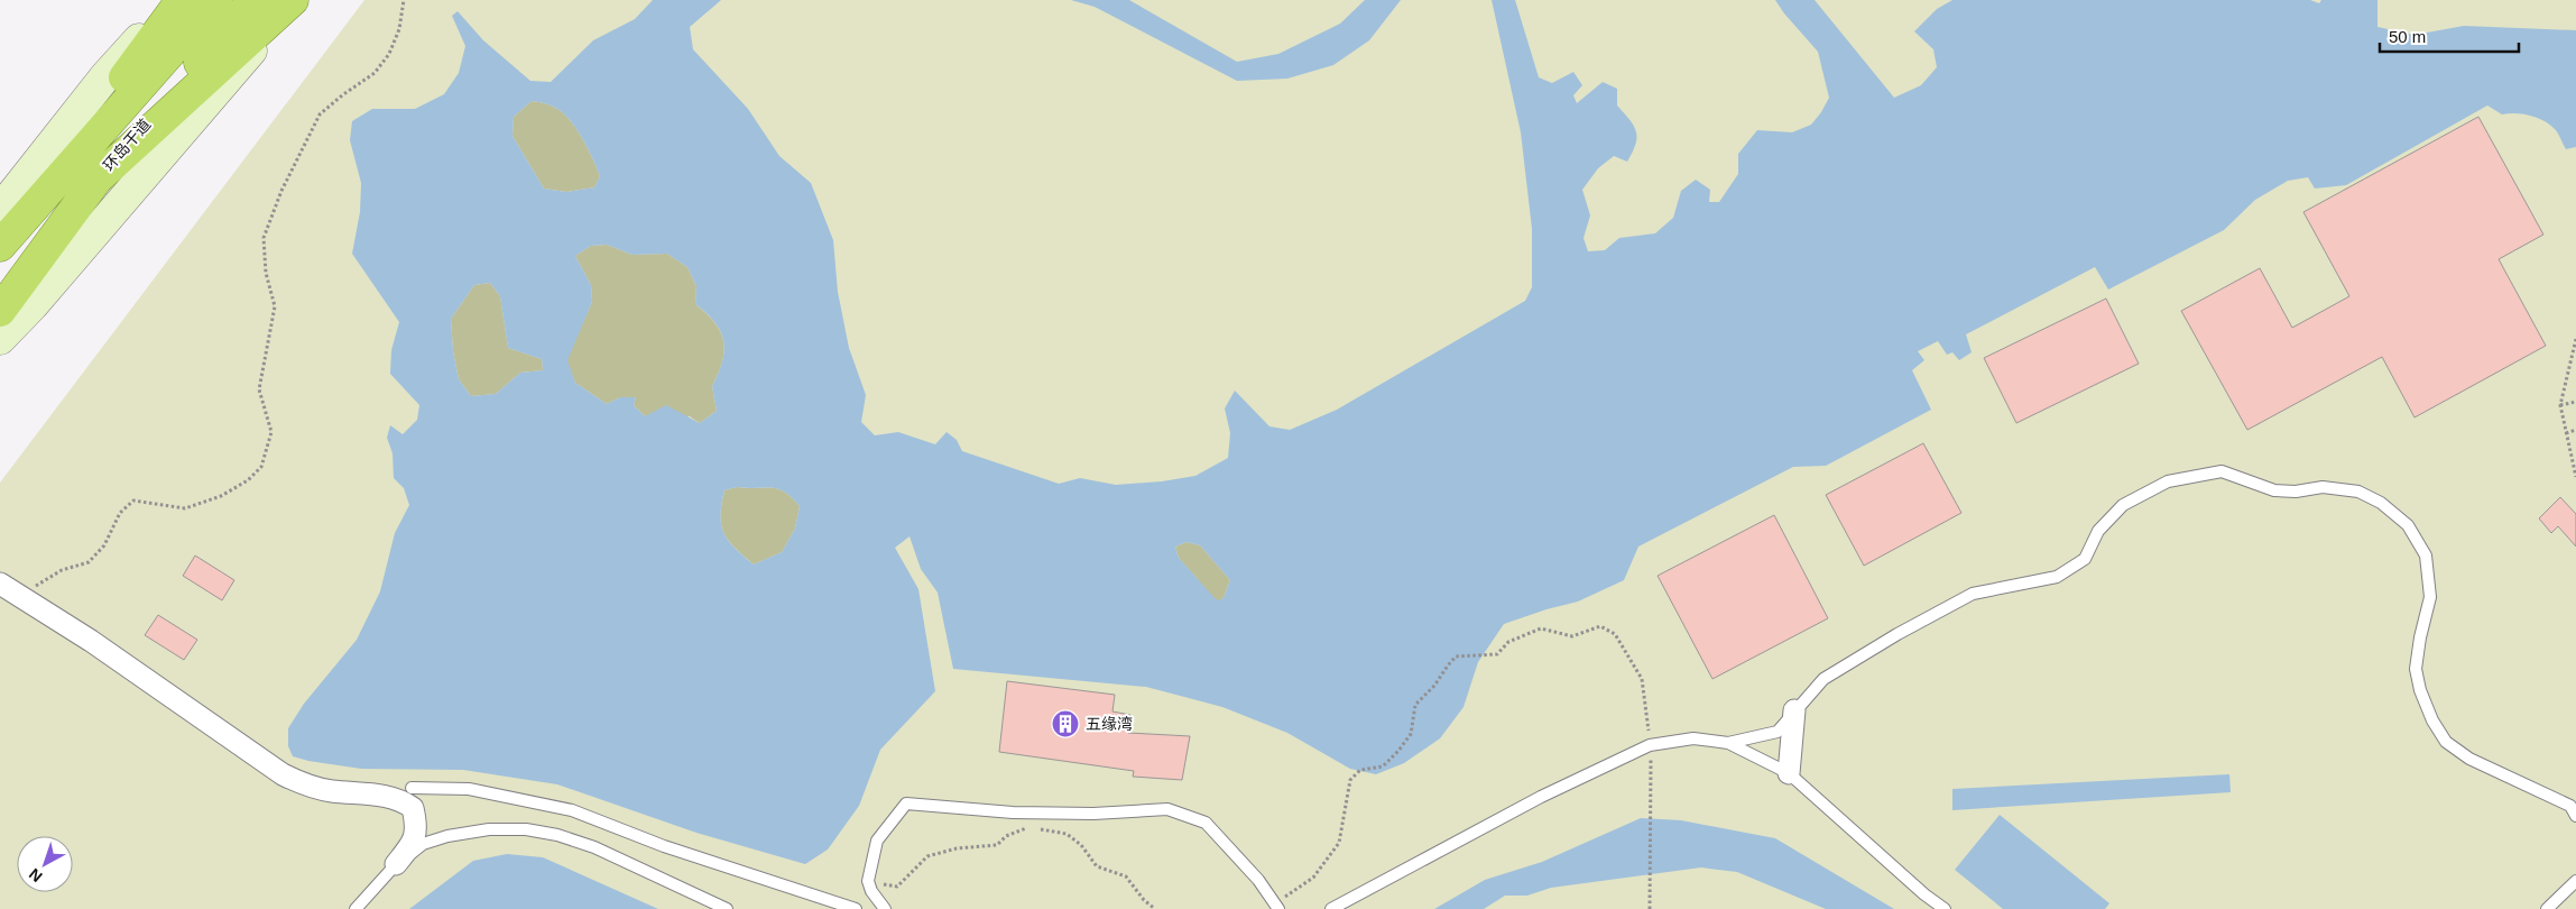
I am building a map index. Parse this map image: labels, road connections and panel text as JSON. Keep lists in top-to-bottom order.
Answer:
{
  "streets": {
    "highway": ["环岛干道"]
  },
  "places": {
    "building": ["五缘湾"]
  },
  "scale_bar": "50 m",
  "north": "bottom left"
}
